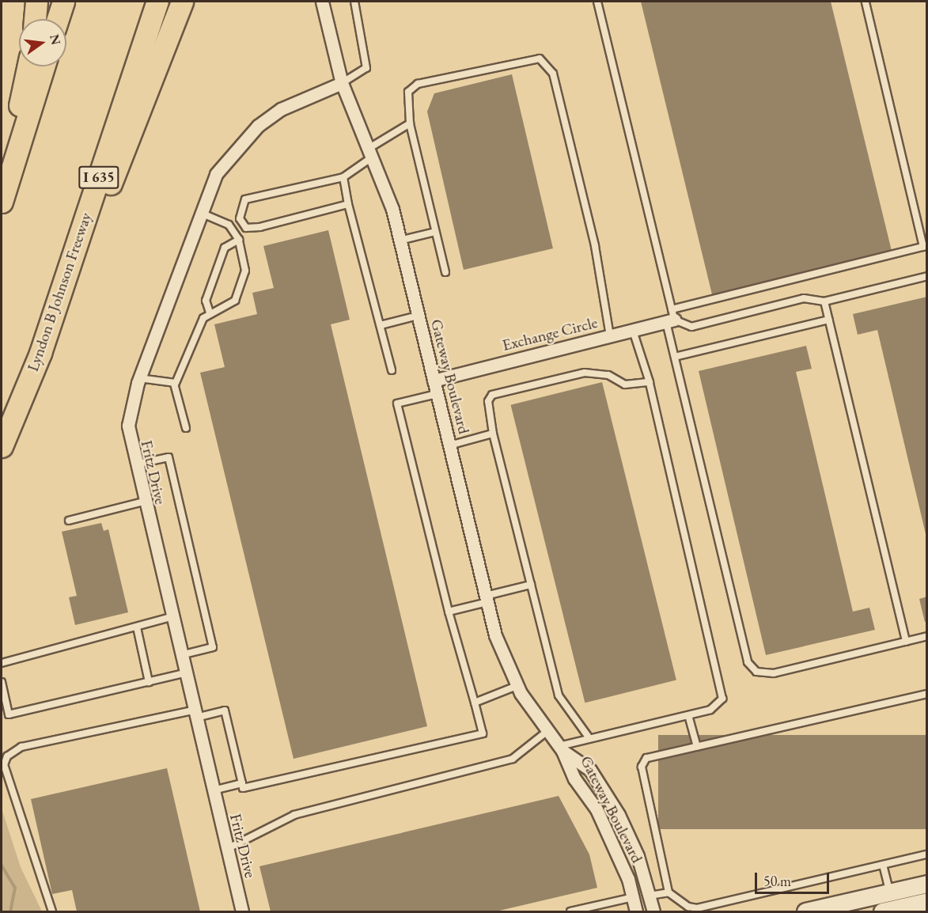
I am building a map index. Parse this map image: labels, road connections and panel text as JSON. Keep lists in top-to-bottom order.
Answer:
{
  "streets": {
    "highway": ["I 635", "Lyndon B Johnson Freeway"],
    "street": ["Exchange Circle", "Gateway Boulevard", "Fritz Drive"]
  },
  "crossings": [
    ["Exchange Circle", "Gateway Boulevard"],
    ["Gateway Boulevard", "Fritz Drive"]
  ],
  "scale_bar": "50 m",
  "north": "right"
}
